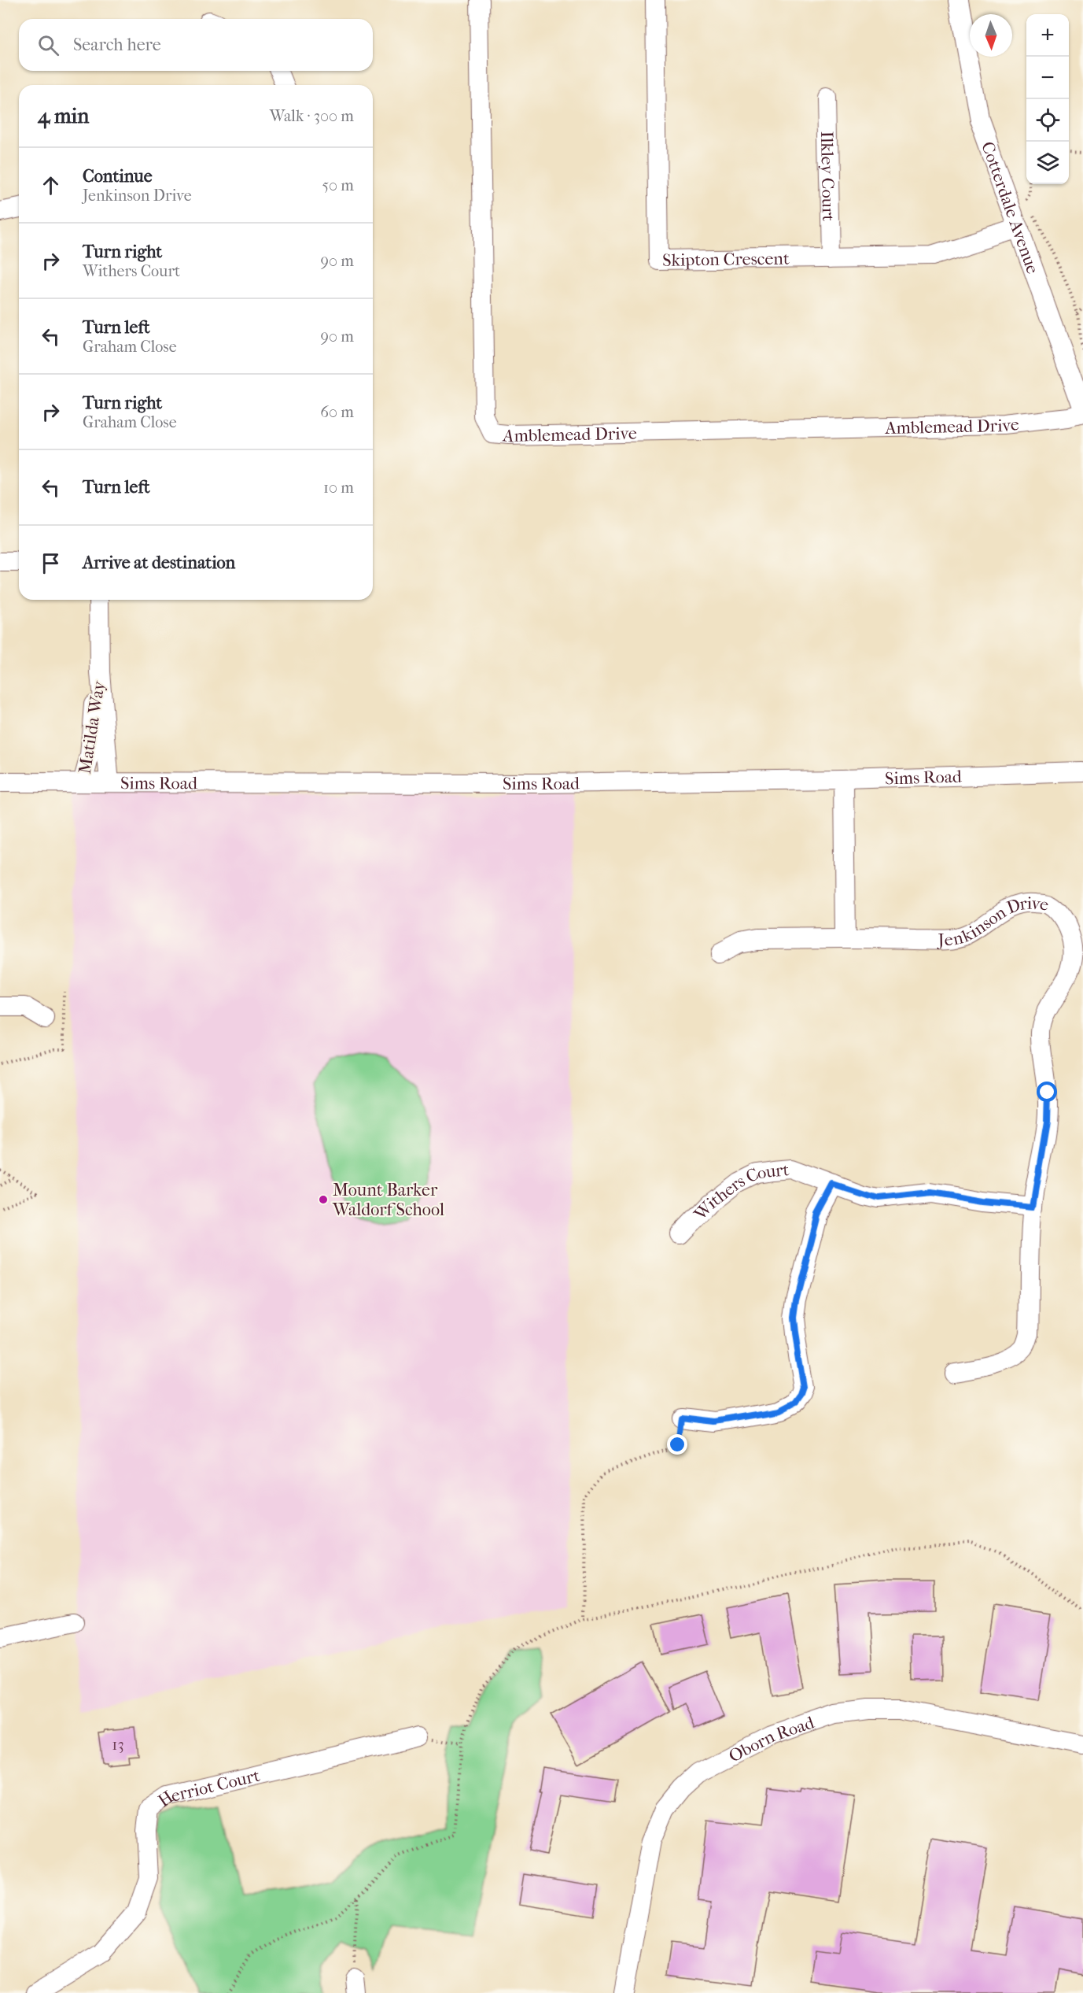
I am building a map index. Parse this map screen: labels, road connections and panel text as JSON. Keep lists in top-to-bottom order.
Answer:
{
  "streets": {
    "street": [
      "Ilkley Court",
      "Cotterdale Avenue",
      "Skipton Crescent",
      "Amblemead Drive",
      "Matilda Way",
      "Sims Road",
      "Jenkinson Drive",
      "Withers Court",
      "Oborn Road",
      "Herriot Court"
    ]
  },
  "crossings": [
    ["Ilkley Court", "Skipton Crescent"],
    ["Cotterdale Avenue", "Skipton Crescent"],
    ["Matilda Way", "Sims Road"],
    ["Jenkinson Drive", "Withers Court"]
  ],
  "places": ["Mount Barker Waldorf School"],
  "house_numbers": ["13"],
  "north": "bottom",
  "page": {
    "map_buttons": ["+", "−"],
    "search": "Search here",
    "heading": ["4 min", "Walk · 300 m"],
    "list": [
      ["Continue", "Jenkinson Drive", "50 m"],
      ["Turn right", "Withers Court", "90 m"],
      ["Turn left", "Graham Close", "90 m"],
      ["Turn right", "Graham Close", "60 m"],
      ["Turn left", "10 m"],
      "Arrive at destination"
    ]
  }
}
